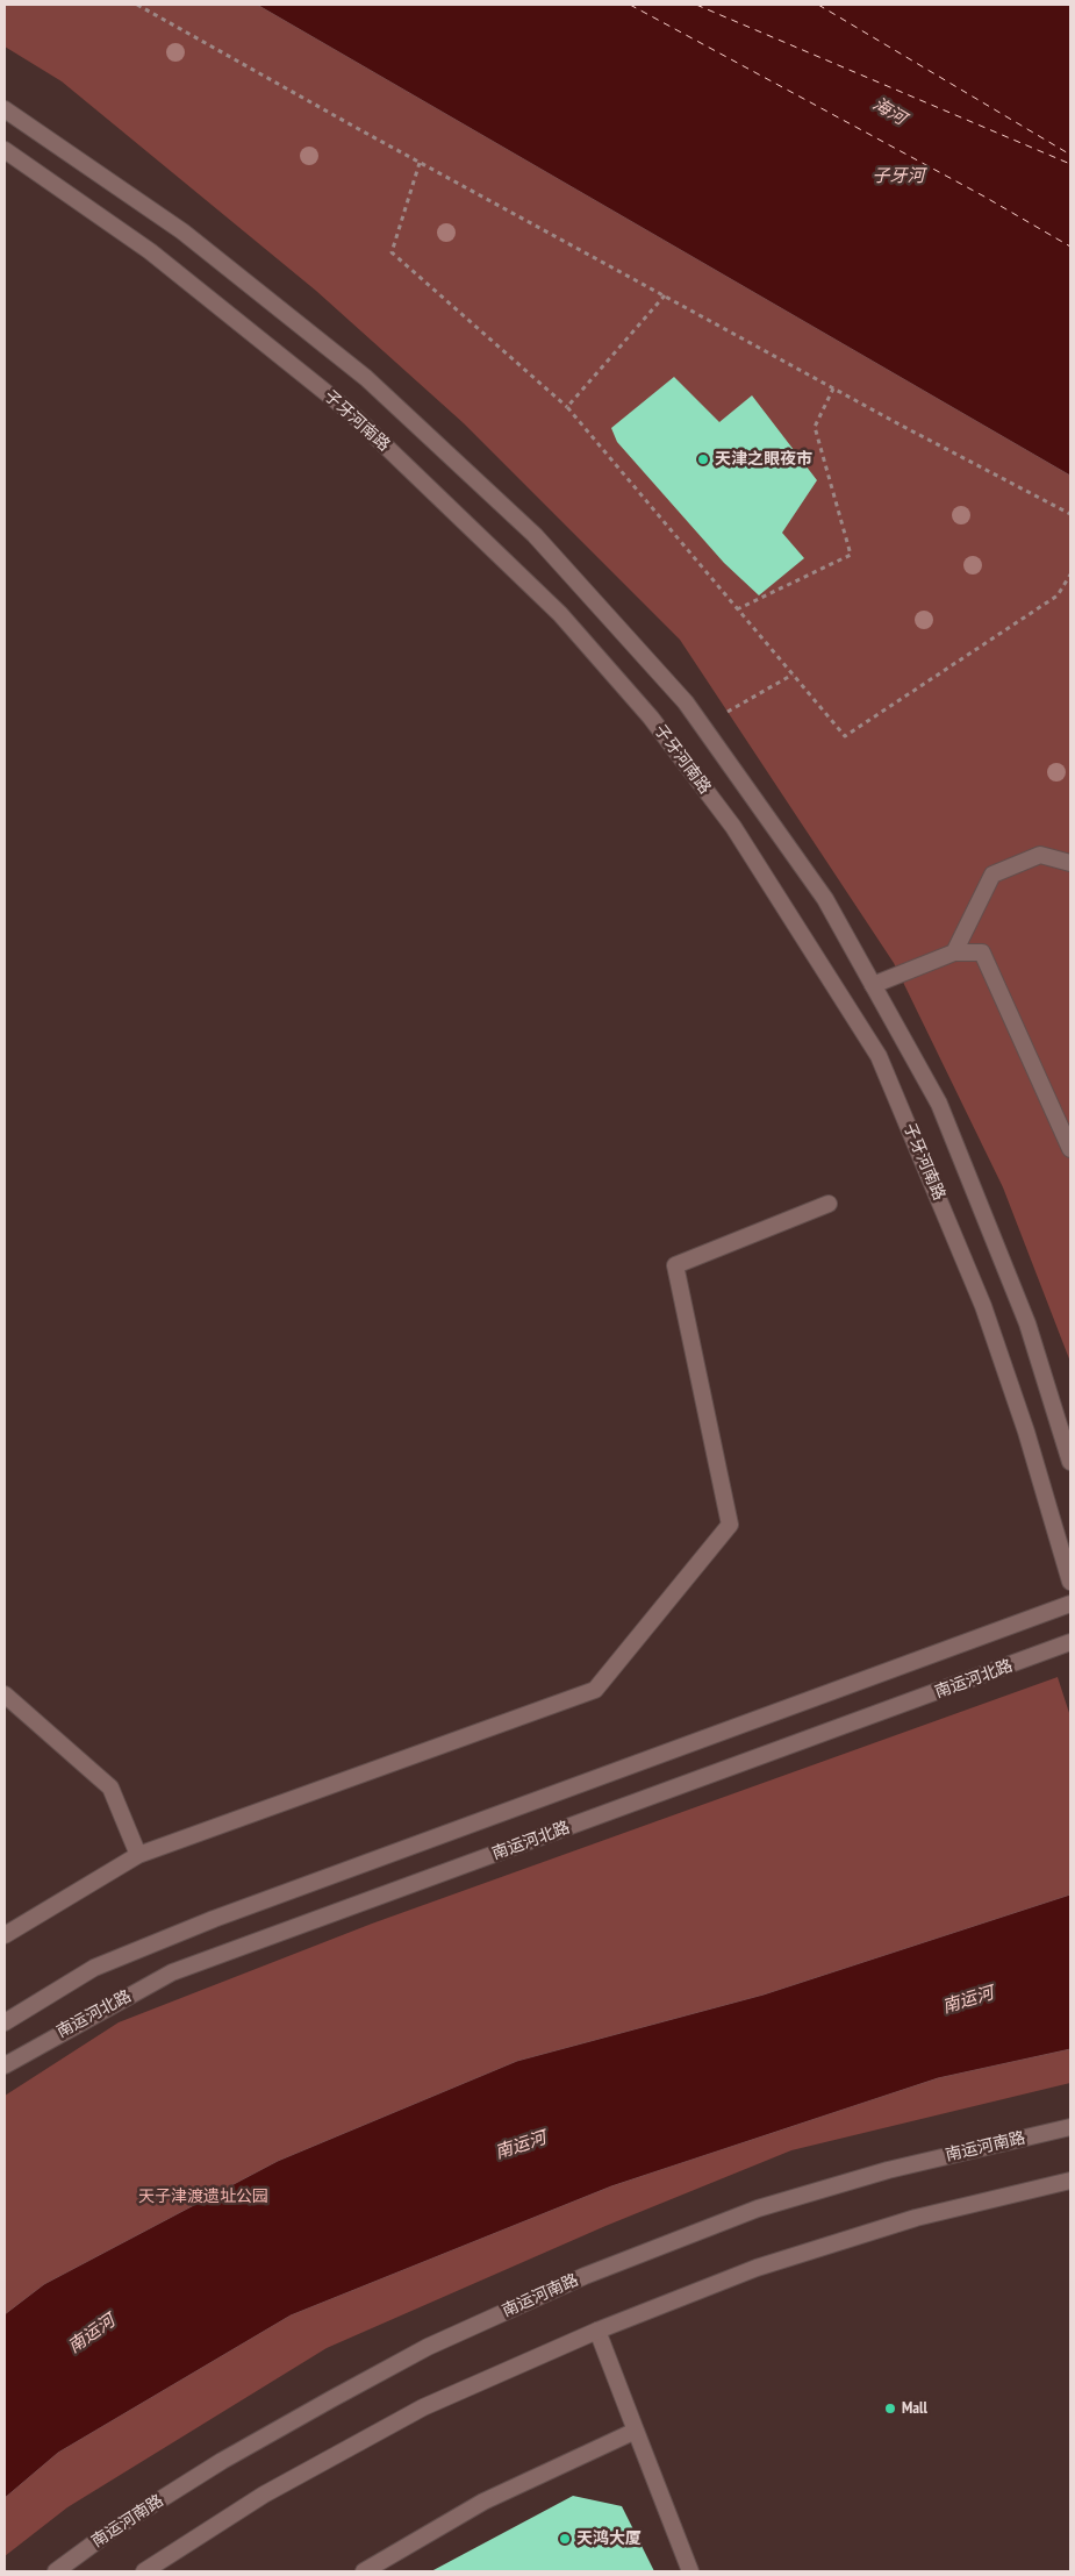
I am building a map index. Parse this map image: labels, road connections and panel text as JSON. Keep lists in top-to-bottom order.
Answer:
{
  "streets": {
    "street": ["子牙河南路", "南运河北路", "南运河南路"]
  },
  "water": ["海河", "子牙河", "南运河"],
  "parks": ["天子津渡遗址公园"],
  "places": ["天津之眼夜市", "Mall", "天鸿大厦"]
}
